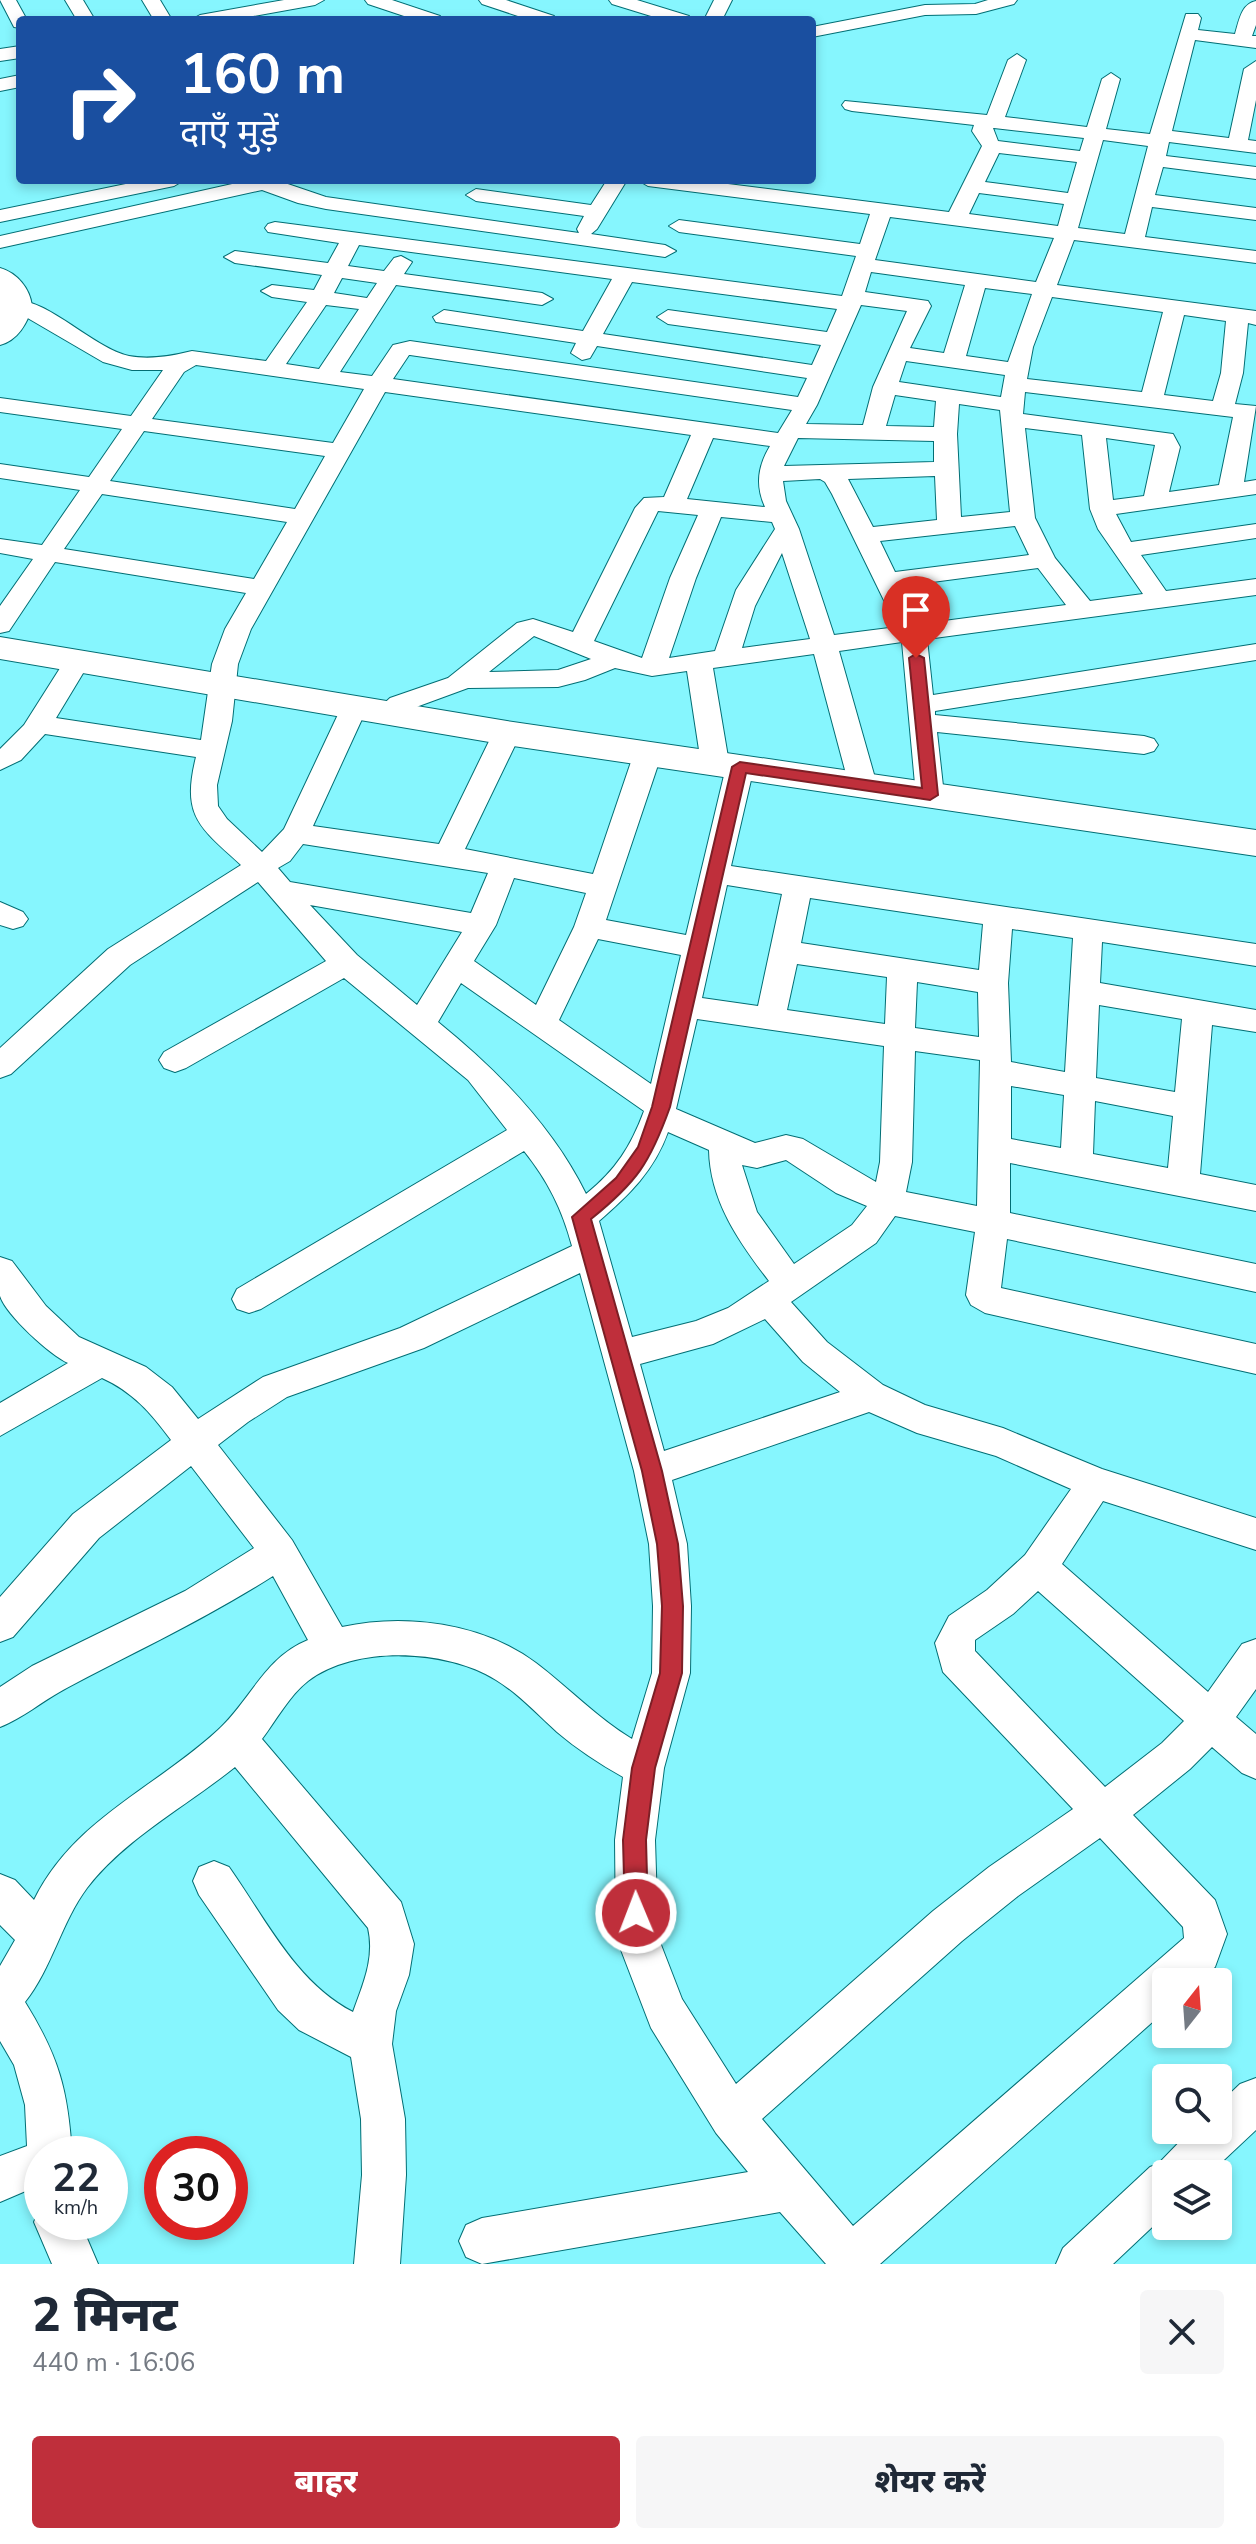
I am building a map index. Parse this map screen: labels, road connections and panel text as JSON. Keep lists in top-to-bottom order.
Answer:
{
  "north": "top",
  "page": {
    "turn": ["160 m", "दाएँ मुड़ें"],
    "speed": "22 km/h",
    "limit": "30",
    "heading": ["2 मिनट", "440 m · 16:06"],
    "buttons": ["बाहर", "शेयर करें"]
  }
}
